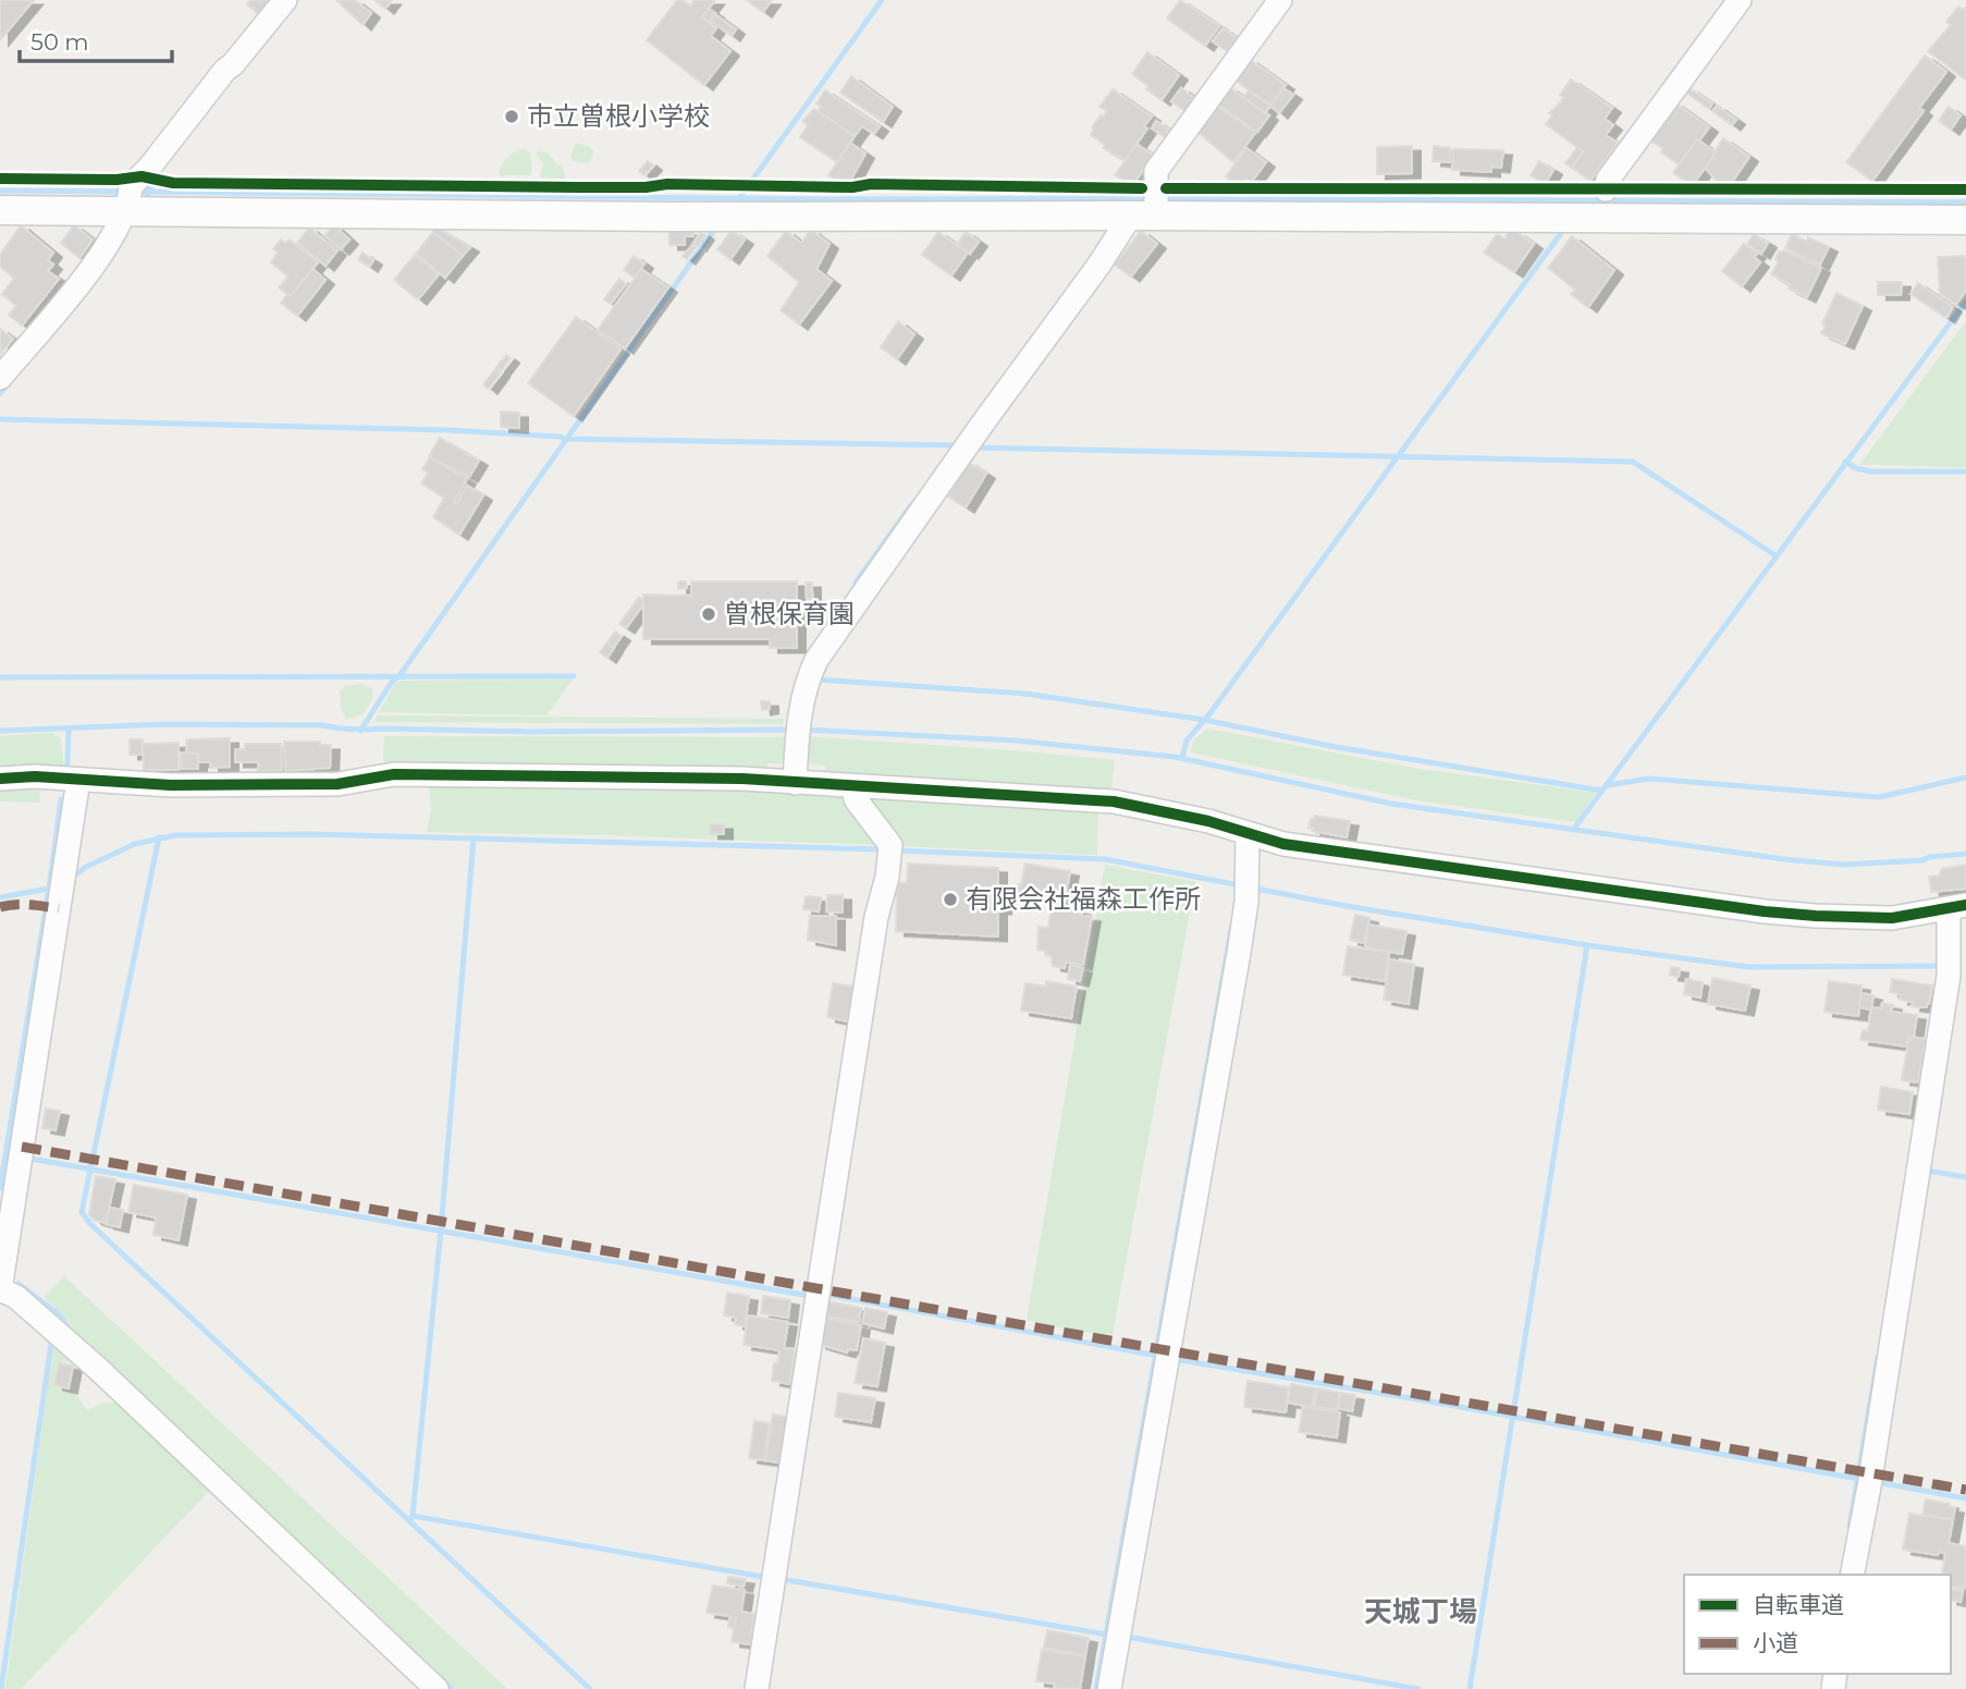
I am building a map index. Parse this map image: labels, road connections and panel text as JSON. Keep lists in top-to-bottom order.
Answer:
{
  "districts": ["天城丁場"],
  "places": ["市立曽根小学校", "曽根保育園", "有限会社福森工作所"],
  "legend": ["自転車道", "小道"],
  "scale_bar": "50 m"
}
